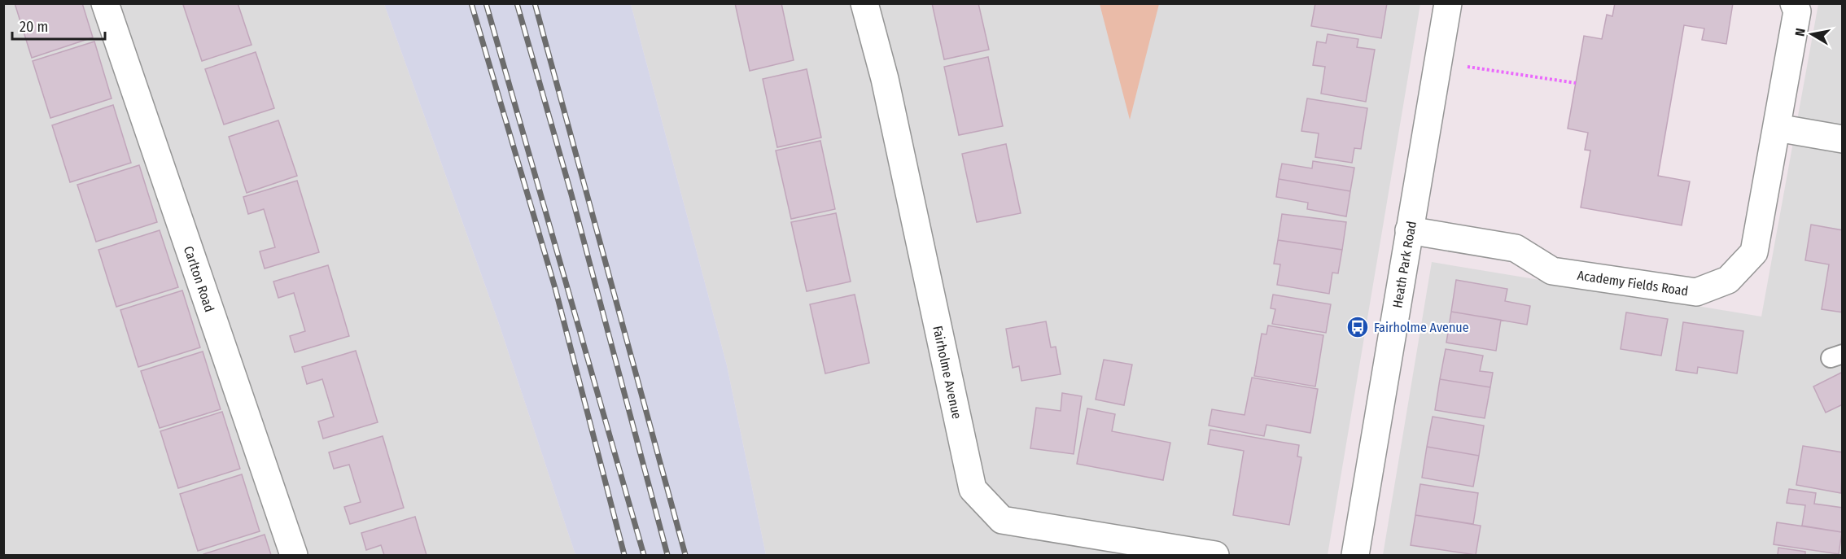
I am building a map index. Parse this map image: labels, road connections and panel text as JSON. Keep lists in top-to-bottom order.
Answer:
{
  "streets": {
    "street": [
      "Heath Park Road",
      "Carlton Road",
      "Academy Fields Road",
      "Fairholme Avenue"
    ]
  },
  "crossings": [
    ["Heath Park Road", "Academy Fields Road"]
  ],
  "places": {
    "bus stop": ["Fairholme Avenue"]
  },
  "scale_bar": "20 m",
  "north": "left"
}
